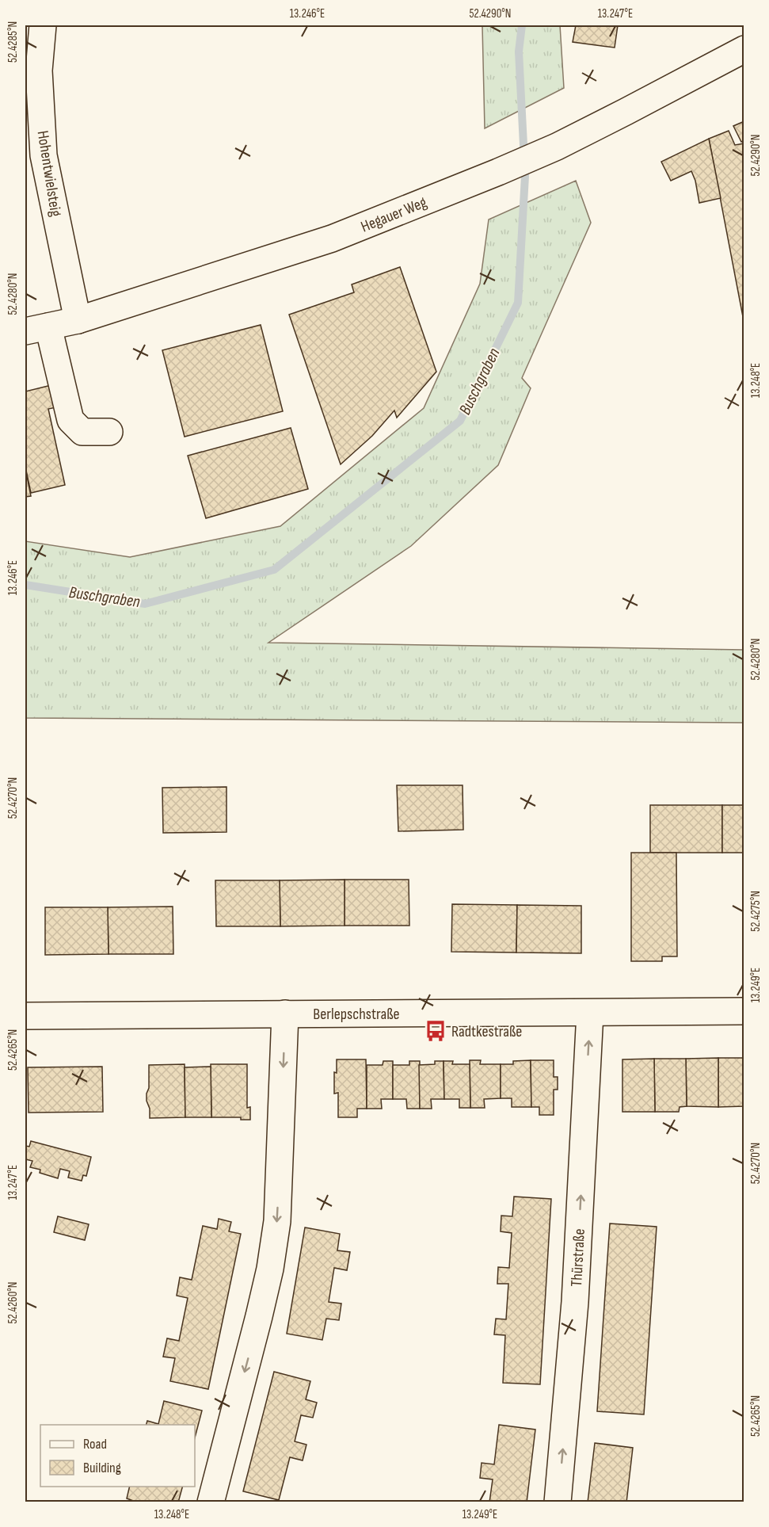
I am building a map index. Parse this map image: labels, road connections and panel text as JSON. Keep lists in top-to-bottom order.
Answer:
{
  "streets": {
    "street": [
      "Hohentwielsteig",
      "Hegauer Weg",
      "Berlepschstraße",
      "Thürstraße"
    ]
  },
  "crossings": [
    ["Hohentwielsteig", "Hegauer Weg"],
    ["Berlepschstraße", "Thürstraße"]
  ],
  "one_way": ["Thürstraße"],
  "water": ["Buschgraben"],
  "places": {
    "bus stop": ["Radtkestraße"]
  },
  "legend": ["Road", "Building"],
  "coordinates": [
    "13.246°E",
    "52.4290°N",
    "13.247°E",
    "52.4285°N",
    "52.4280°N",
    "13.248°E",
    "52.4270°N",
    "52.4275°N",
    "13.249°E",
    "52.4265°N",
    "52.4260°N"
  ]
}
